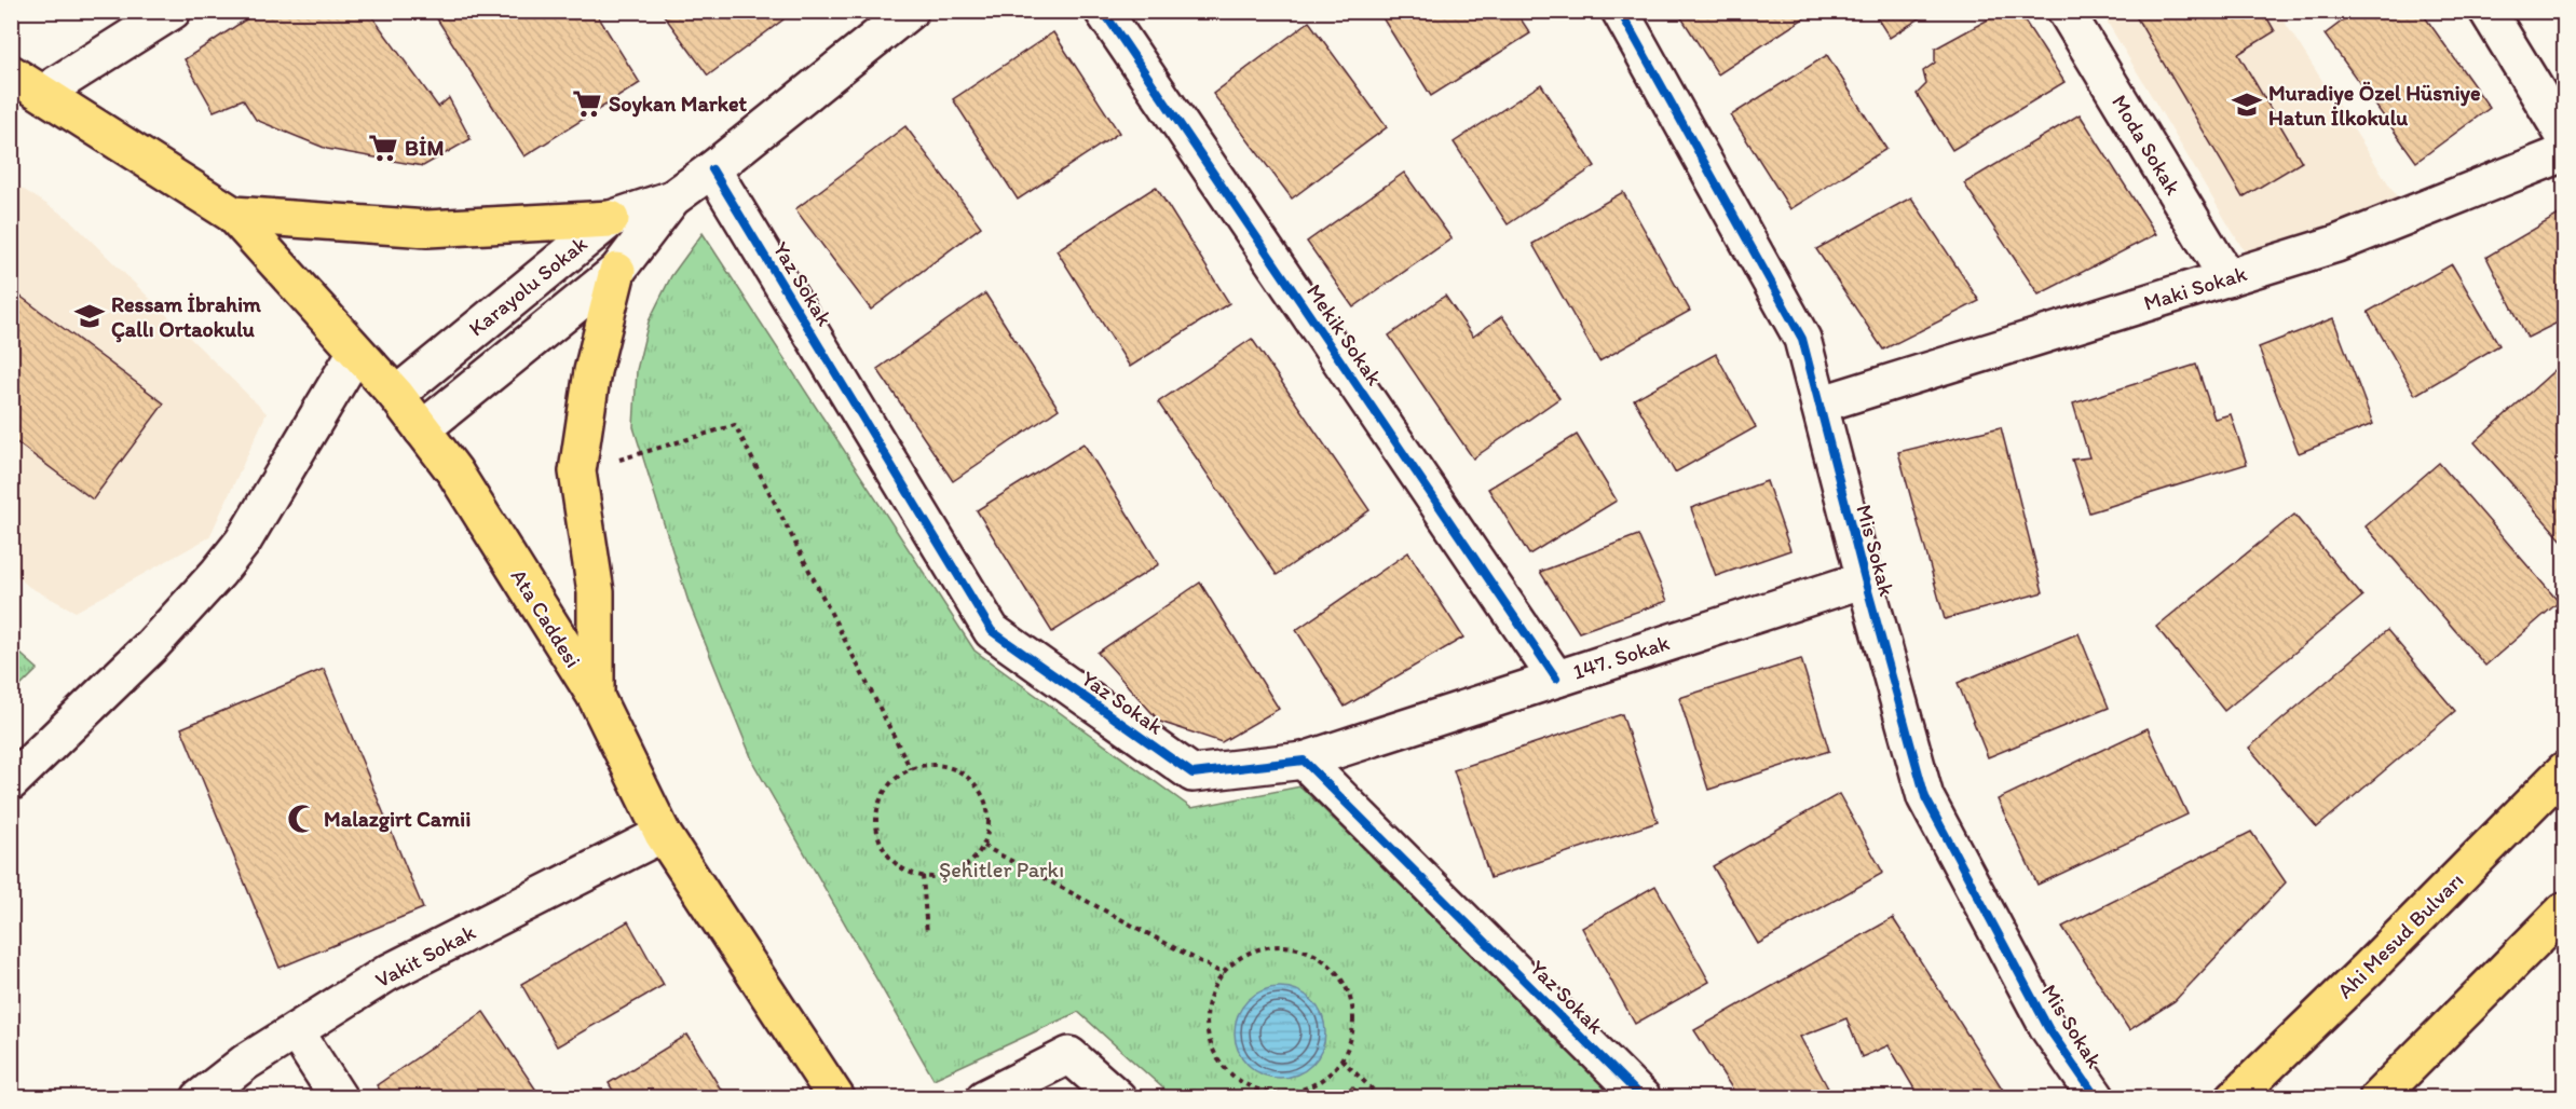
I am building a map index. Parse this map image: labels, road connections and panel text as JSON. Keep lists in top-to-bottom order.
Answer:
{
  "streets": {
    "main road": ["Ata Caddesi", "Ahi Mesud Bulvarı"],
    "street": [
      "Moda Sokak",
      "Yaz Sokak",
      "Karayolu Sokak",
      "Maki Sokak",
      "Mekik Sokak",
      "Mis Sokak",
      "147. Sokak",
      "Vakit Sokak"
    ]
  },
  "crossings": [
    ["Moda Sokak", "Maki Sokak"],
    ["Yaz Sokak", "Karayolu Sokak"],
    ["Yaz Sokak", "147. Sokak"],
    ["Karayolu Sokak", "Ata Caddesi"],
    ["Maki Sokak", "Mis Sokak"],
    ["Mekik Sokak", "147. Sokak"],
    ["Mis Sokak", "147. Sokak"],
    ["Ata Caddesi", "Vakit Sokak"]
  ],
  "parks": ["Şehitler Parkı"],
  "places": {
    "supermarket": ["Soykan Market", "BİM"],
    "school or university": ["Muradiye Özel Hüsniye Hatun İlkokulu", "Ressam İbrahim Çallı Ortaokulu"],
    "mosque": ["Malazgirt Camii"]
  }
}
